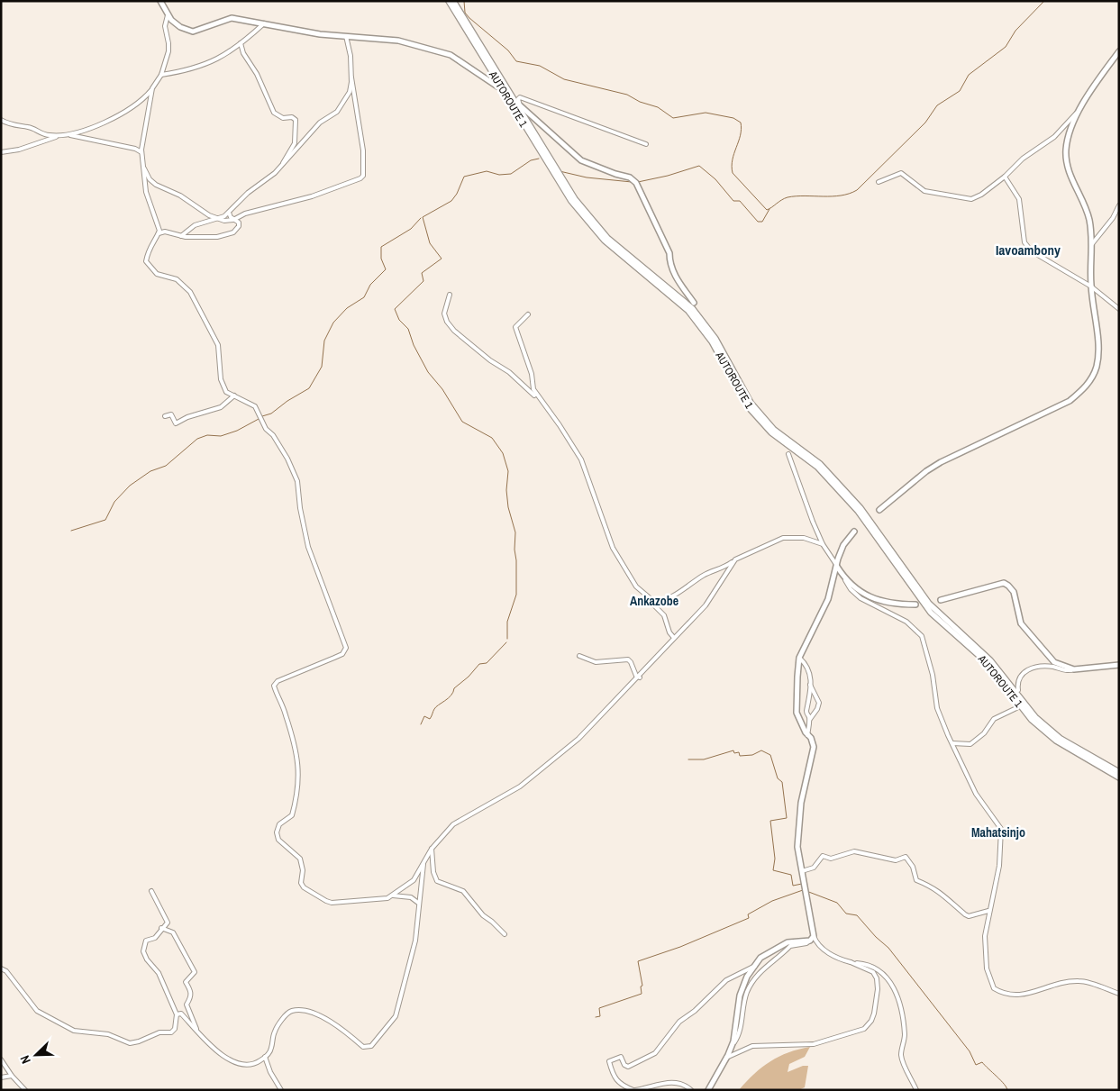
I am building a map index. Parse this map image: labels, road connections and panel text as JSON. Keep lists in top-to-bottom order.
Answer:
{
  "streets": {
    "main road": ["AUTOROUTE 1"]
  },
  "districts": ["Iavoambony", "Ankazobe", "Mahatsinjo"],
  "north": "bottom left"
}
